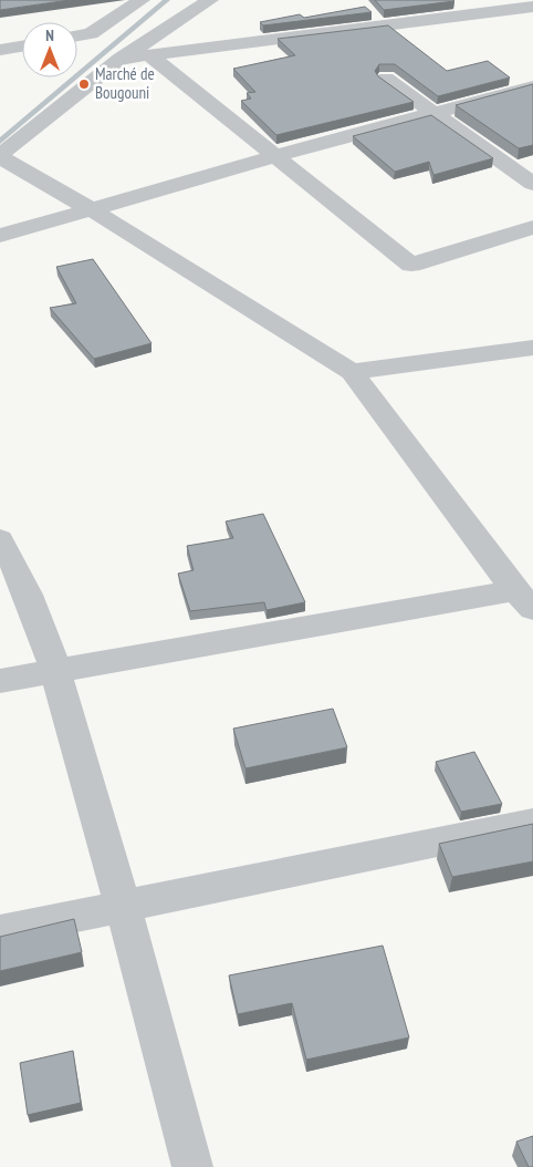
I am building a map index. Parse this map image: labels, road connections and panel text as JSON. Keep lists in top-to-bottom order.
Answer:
{
  "places": ["Marché de Bougouni"],
  "north": "top"
}
